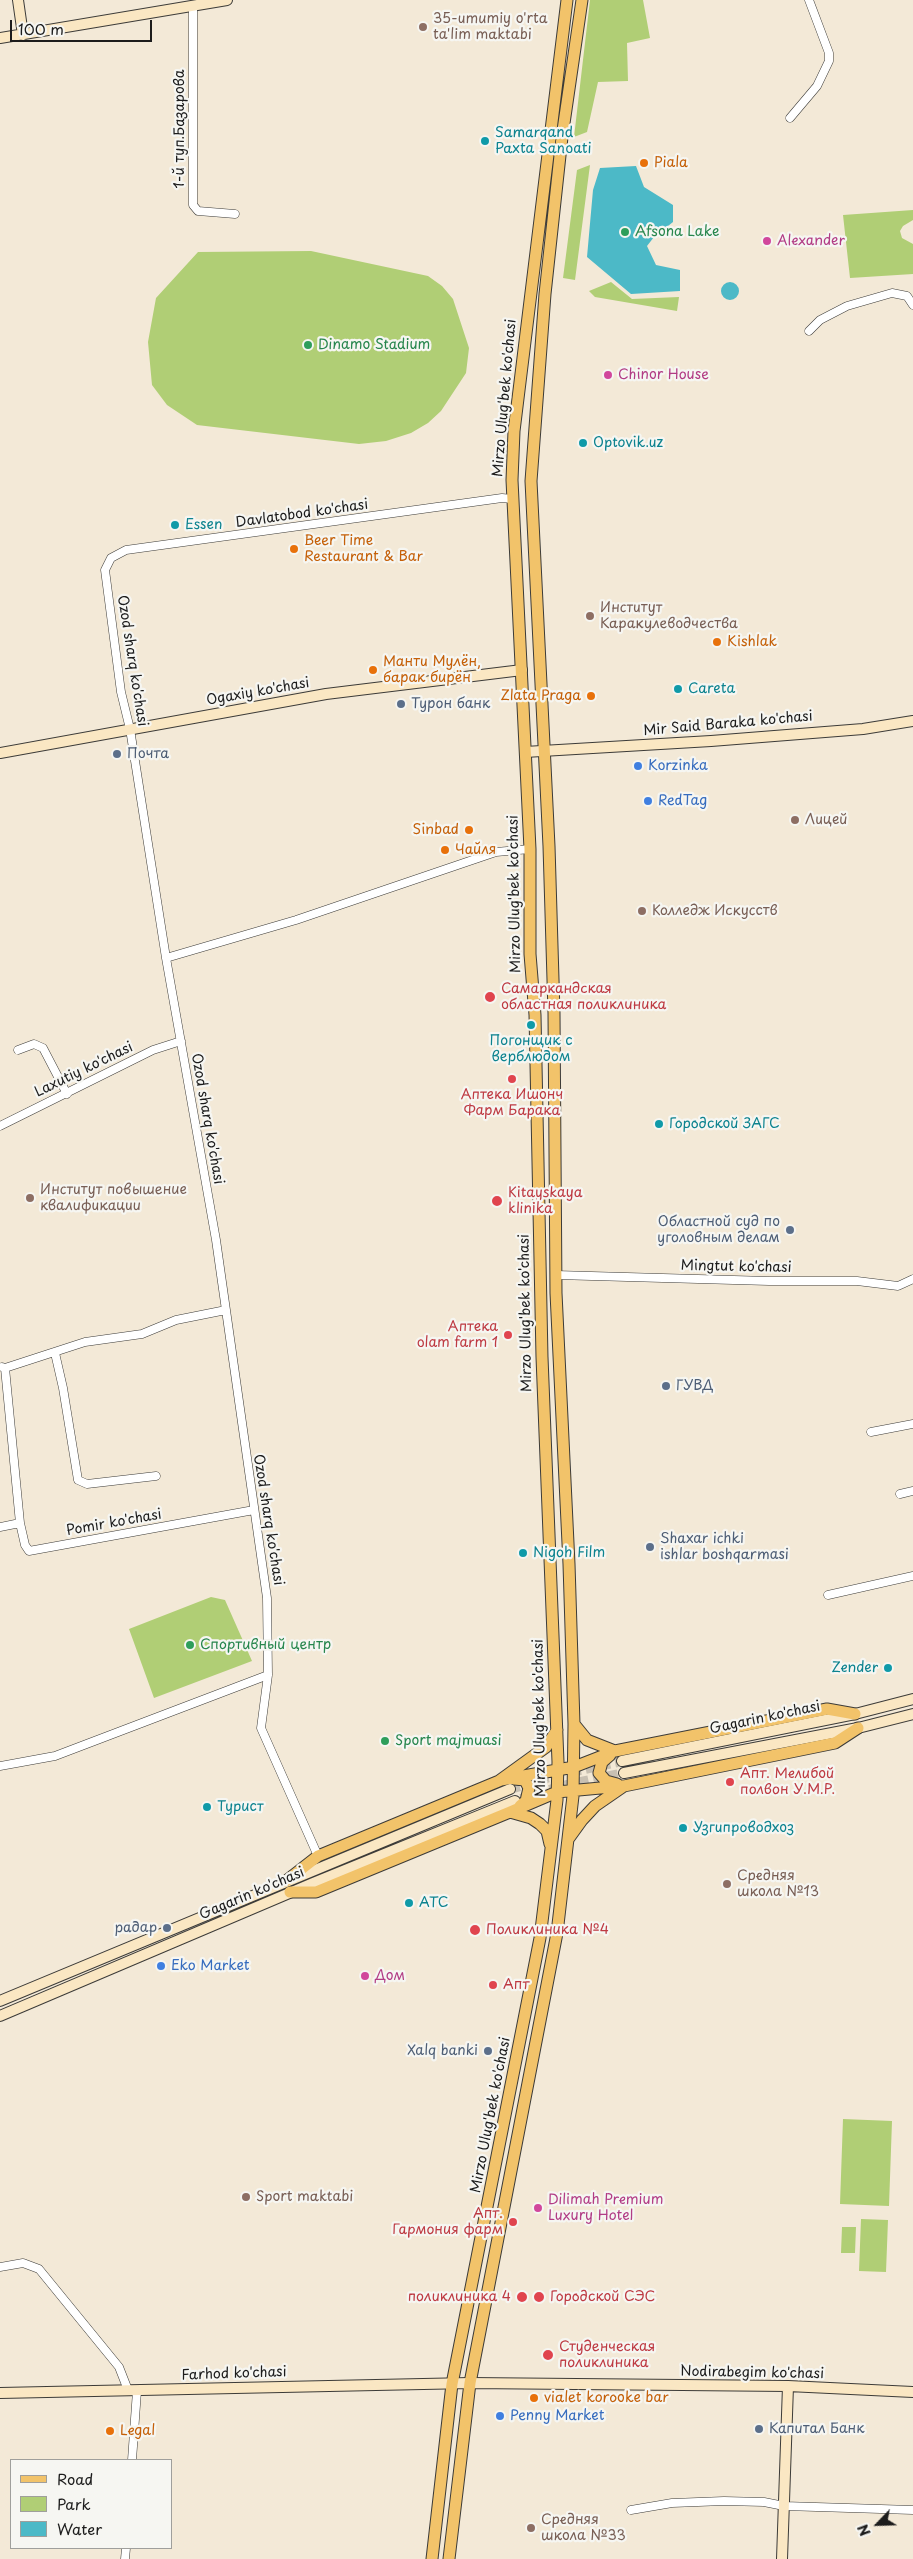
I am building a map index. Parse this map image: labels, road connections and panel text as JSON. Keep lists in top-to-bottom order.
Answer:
{
  "streets": {
    "main road": ["Mirzo Ulug'bek ko'chasi"],
    "street": [
      "1-й туп.Базарова",
      "Davlatobod ko'chasi",
      "Ozod sharq ko'chasi",
      "Ogaxiy ko'chasi",
      "Mir Said Baraka ko'chasi",
      "Laxutiy ko'chasi",
      "Mingtut ko'chasi",
      "Pomir ko'chasi",
      "Gagarin ko'chasi",
      "Nodirabegim ko'chasi",
      "Farhod ko'chasi"
    ]
  },
  "crossings": [
    ["Mirzo Ulug'bek ko'chasi", "Davlatobod ko'chasi"],
    ["Mirzo Ulug'bek ko'chasi", "Ogaxiy ko'chasi"],
    ["Mirzo Ulug'bek ko'chasi", "Mir Said Baraka ko'chasi"],
    ["Mirzo Ulug'bek ko'chasi", "Farhod ko'chasi"],
    ["Davlatobod ko'chasi", "Ozod sharq ko'chasi"],
    ["Ozod sharq ko'chasi", "Ogaxiy ko'chasi"],
    ["Ozod sharq ko'chasi", "Laxutiy ko'chasi"],
    ["Ozod sharq ko'chasi", "Pomir ko'chasi"],
    ["Nodirabegim ko'chasi", "Farhod ko'chasi"]
  ],
  "places": [
    "35-umumiy o'rta ta'lim maktabi",
    "Samarqand Paxta Sanoati",
    "Piala",
    "Afsona Lake",
    "Alexander",
    "Dinamo Stadium",
    "Chinor House",
    "Optovik.uz",
    "Essen",
    "Beer Time Restaurant & Bar",
    "Институт Каракулеводчества",
    "Kishlak",
    "Манти Мулён, барак бирён",
    "Careta",
    "Zlata Praga",
    "Турон банк",
    "Почта",
    "Korzinka",
    "RedTag",
    "Лицей",
    "Sinbad",
    "Чайля",
    "Колледж Искусств",
    "Самаркандская областная поликлиника",
    "Погонщик с верблюдом",
    "Аптека Ишонч Фарм Барака",
    "Городской ЗАГС",
    "Институт повышение квалификации",
    "Kitayskaya klinika",
    "Областной суд по уголовным делам",
    "Аптека olam farm 1",
    "ГУВД",
    "Shaxar ichki ishlar boshqarmasi",
    "Nigoh Film",
    "Спортивный центр",
    "Zender",
    "Sport majmuasi",
    "Апт. Мелибой полвон У.М.Р.",
    "Турист",
    "Узгипроводхоз",
    "Средняя школа №13",
    "ATC",
    "радар",
    "Поликлиника №4",
    "Eko Market",
    "Дом",
    "Апт",
    "Xalq banki",
    "Sport maktabi",
    "Dilimah Premium Luxury Hotel",
    "Апт. Гармония фарм",
    "поликлиника 4",
    "Городской СЭС",
    "Студенческая поликлиника",
    "vialet korooke bar",
    "Penny Market",
    "Капитал Банк",
    "Legal",
    "Средняя школа №33"
  ],
  "legend": ["Road", "Park", "Water"],
  "scale_bar": "100 m",
  "north": "bottom left"
}
